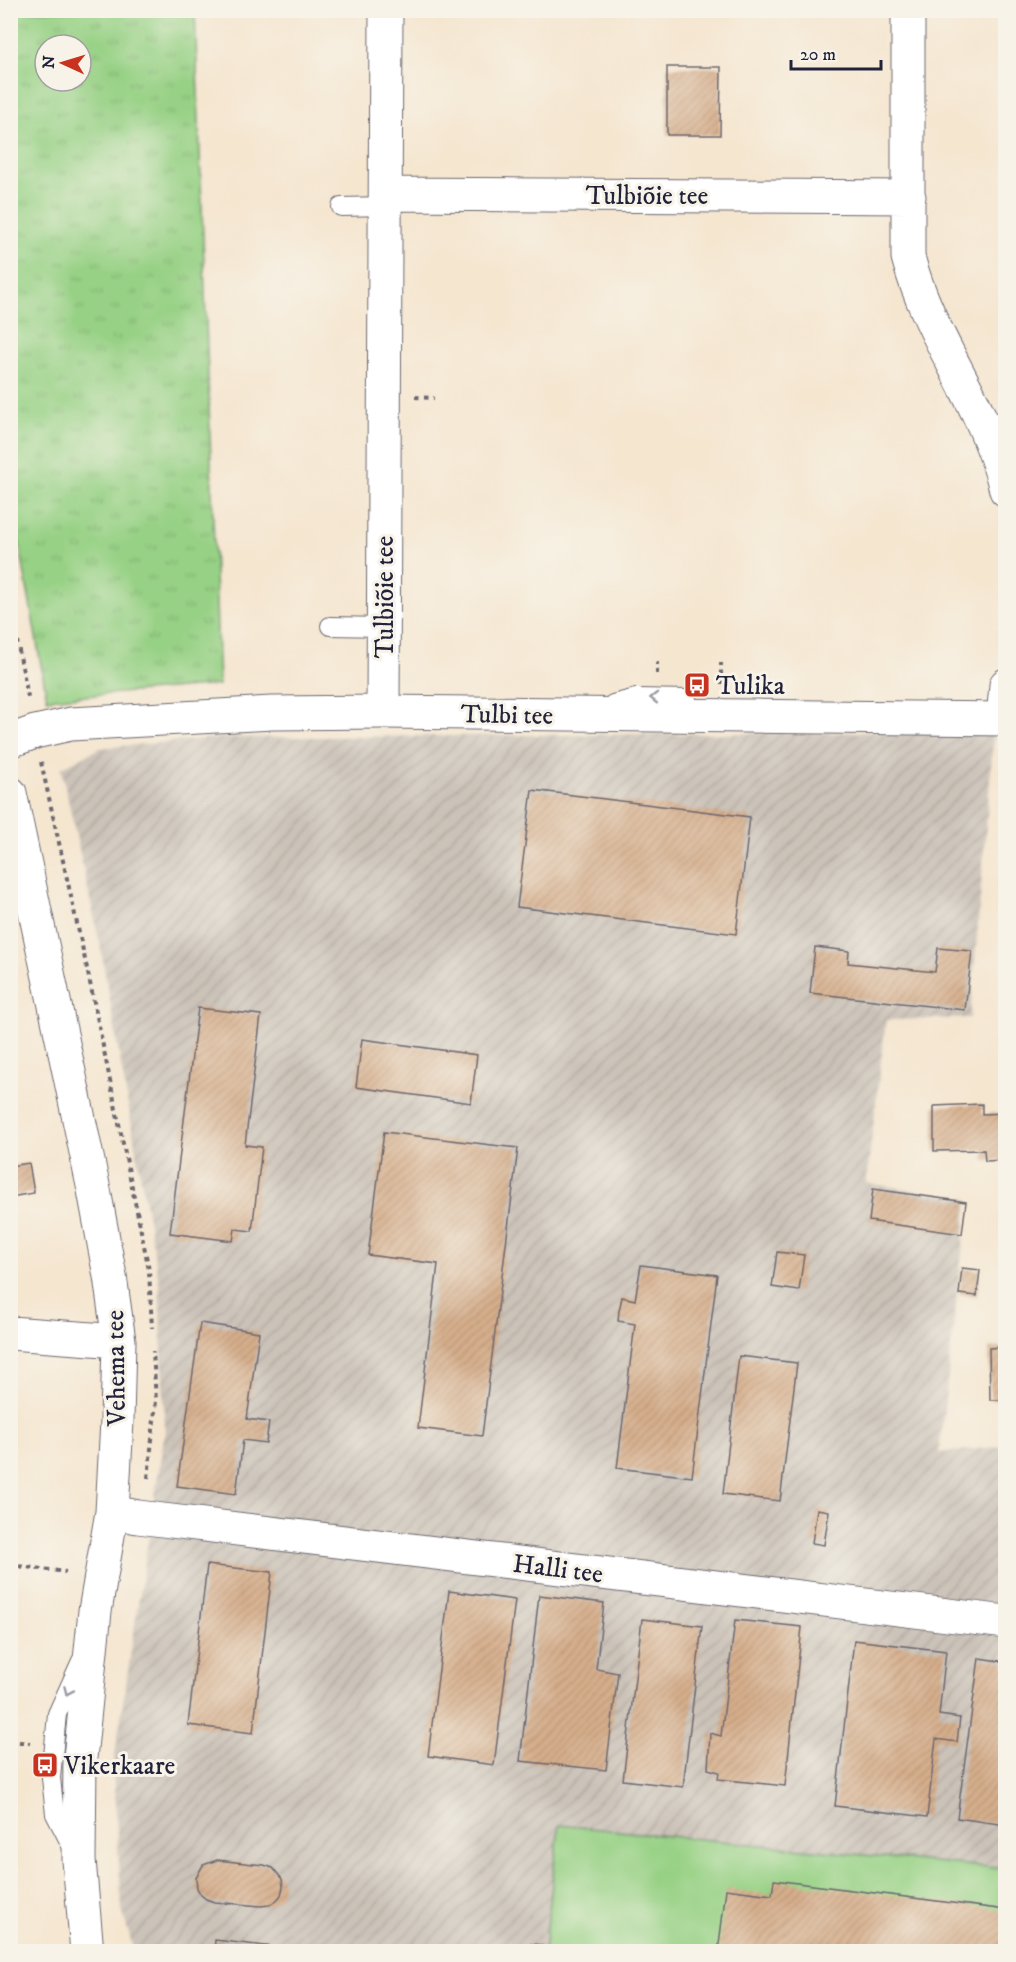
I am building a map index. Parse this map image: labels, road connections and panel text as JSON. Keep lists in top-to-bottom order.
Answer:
{
  "streets": {
    "street": [
      "Tulbiõie tee",
      "Tulbi tee",
      "Vehema tee",
      "Halli tee"
    ]
  },
  "crossings": [
    ["Tulbiõie tee", "Tulbi tee"],
    ["Vehema tee", "Halli tee"]
  ],
  "places": {
    "bus stop": ["Tulika", "Vikerkaare"]
  },
  "scale_bar": "20 m",
  "north": "left"
}
